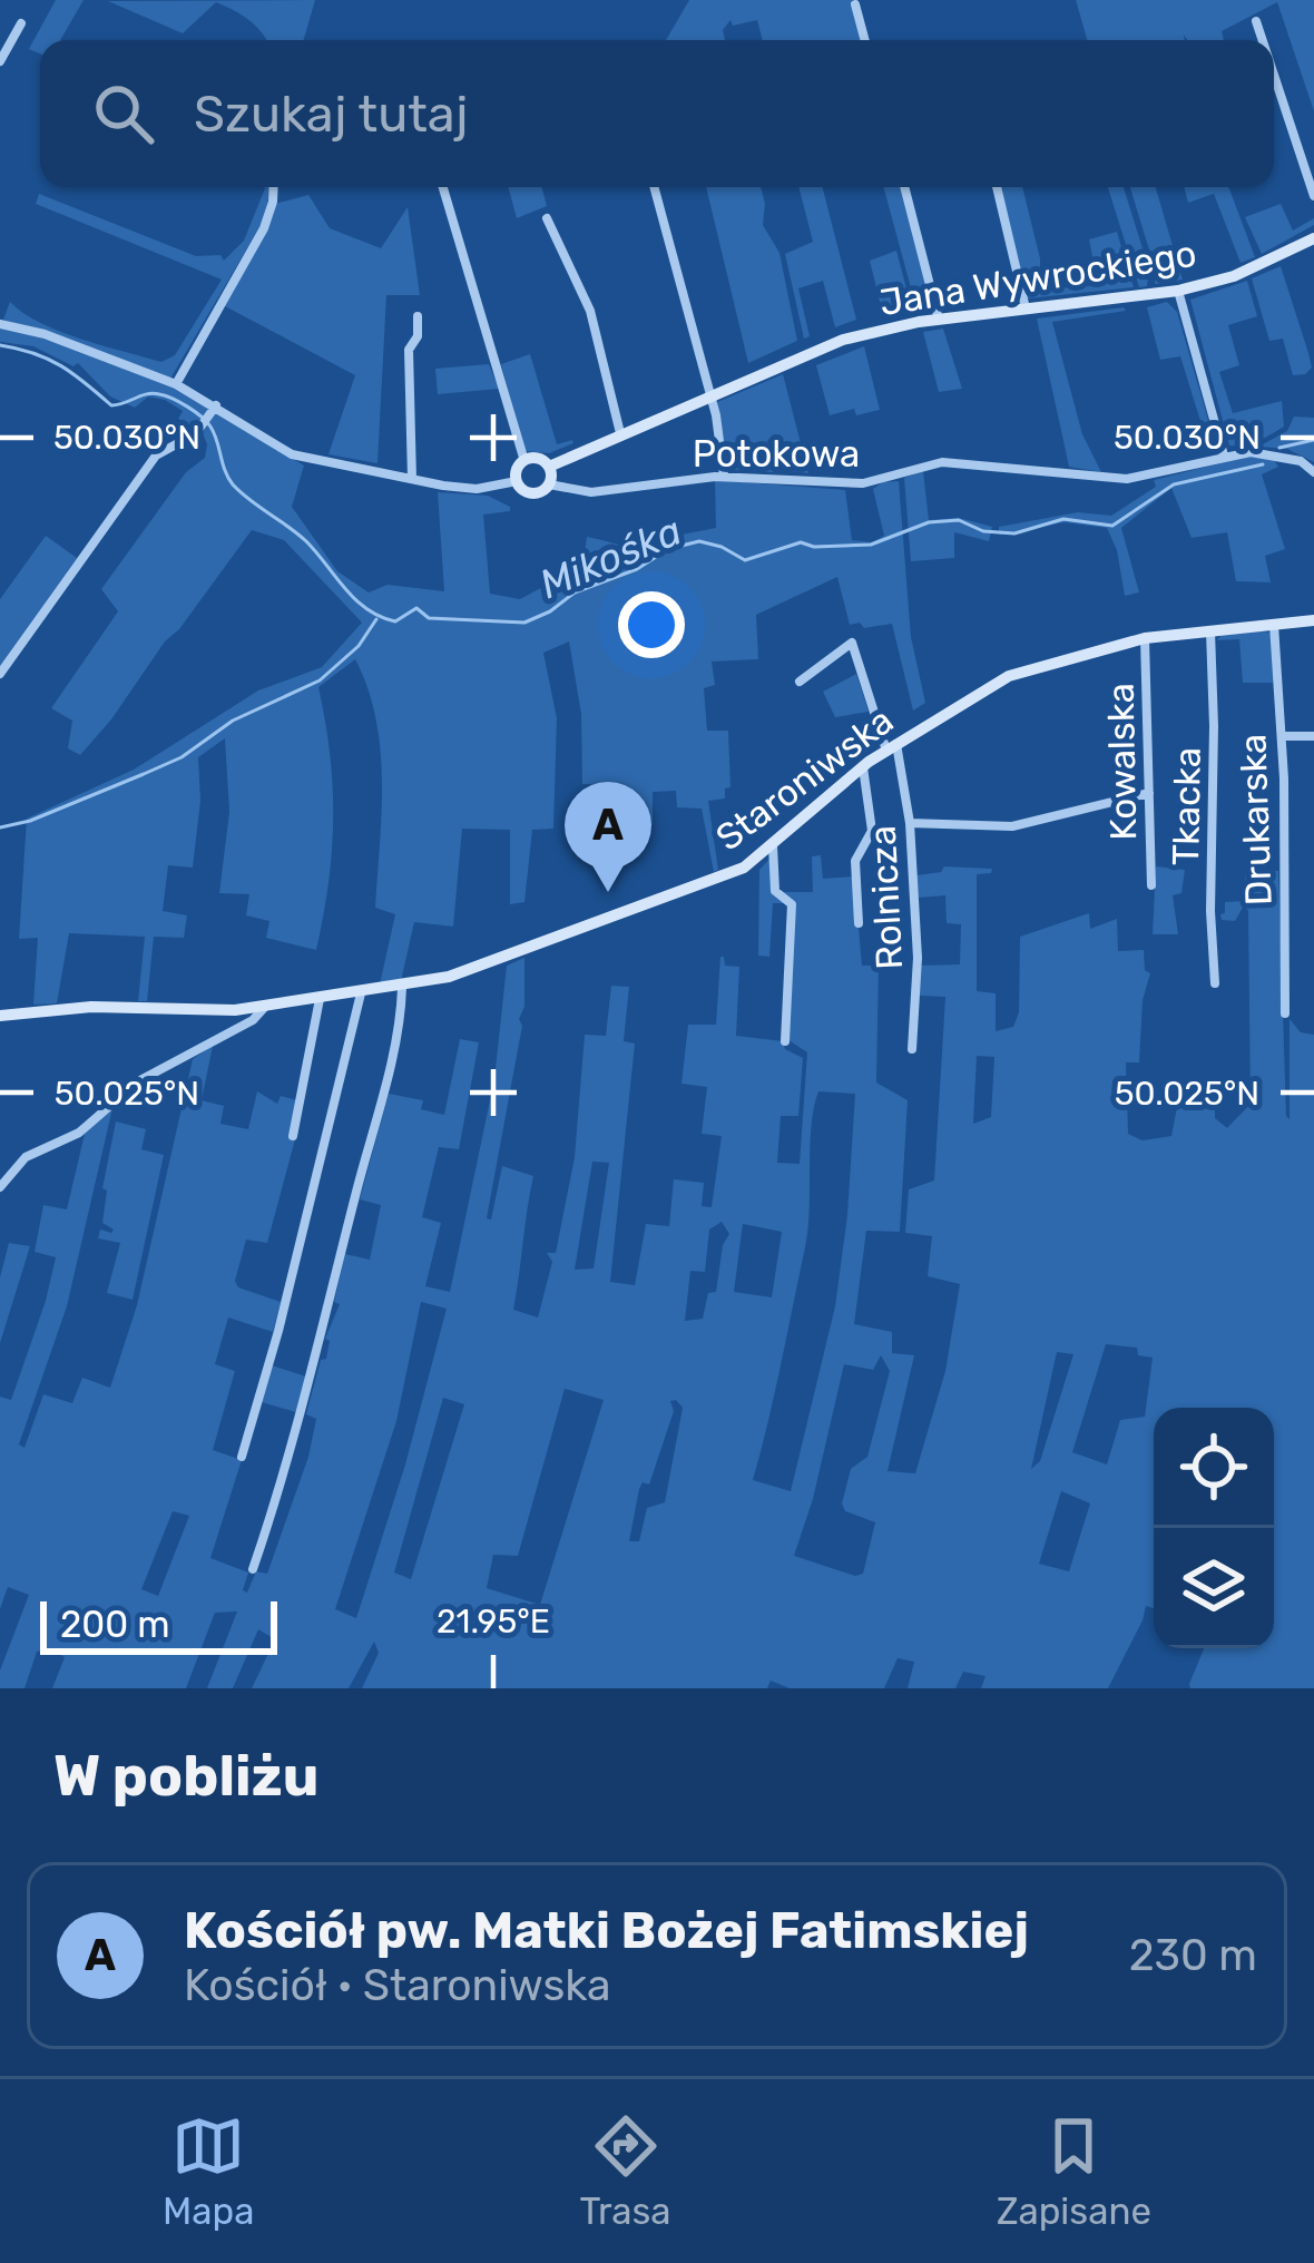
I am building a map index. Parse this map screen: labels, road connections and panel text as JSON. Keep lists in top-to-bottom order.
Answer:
{
  "streets": {
    "street": [
      "Jana Wywrockiego",
      "Potokowa",
      "Kowalska",
      "Staroniwska",
      "Tkacka",
      "Drukarska",
      "Rolnicza"
    ]
  },
  "crossings": [
    ["Jana Wywrockiego", "Potokowa"],
    ["Kowalska", "Staroniwska"],
    ["Staroniwska", "Tkacka"],
    ["Staroniwska", "Drukarska"],
    ["Staroniwska", "Rolnicza"]
  ],
  "water": ["Mikośka"],
  "scale_bar": "200 m",
  "page": {
    "search": "Szukaj tutaj",
    "pins": "A",
    "scale": "200 m",
    "heading": "W pobliżu",
    "list": [
      {
        "mark": "A",
        "name": "Kościół pw. Matki Bożej Fatimskiej",
        "note": "Kościół · Staroniwska",
        "value": "230 m"
      }
    ],
    "nav": ["Mapa", "Trasa", "Zapisane"]
  },
  "coordinates": ["50.030°N", "50.025°N", "21.95°E"]
}
